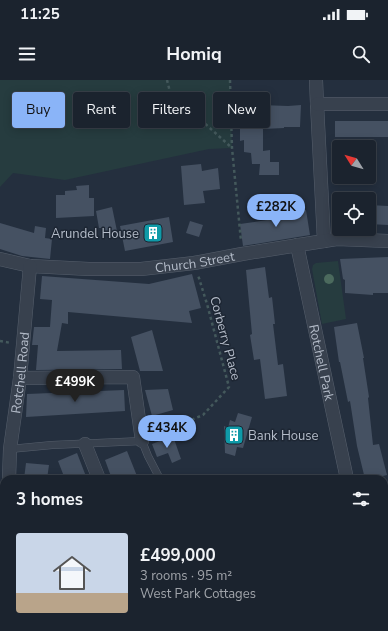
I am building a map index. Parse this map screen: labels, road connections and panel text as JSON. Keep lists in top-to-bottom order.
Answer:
{
  "streets": {
    "street": ["Church Street", "Rotchell Park", "Rotchell Road"],
    "path": ["Corberry Place"]
  },
  "crossings": [
    ["Church Street", "Corberry Place"],
    ["Church Street", "Rotchell Park"],
    ["Church Street", "Rotchell Road"]
  ],
  "places": {
    "building": ["Arundel House", "Bank House"]
  },
  "north": "top left",
  "page": {
    "status": "11:25",
    "header": "Homiq",
    "chip": [
      "Buy",
      "Rent",
      "Filters",
      "New"
    ],
    "price": ["£282K", "£499K", "£434K"],
    "heading": "3 homes",
    "list": [
      {
        "name": "£499,000",
        "note": "3 rooms · 95 m² · West Park Cottages"
      }
    ]
  }
}
